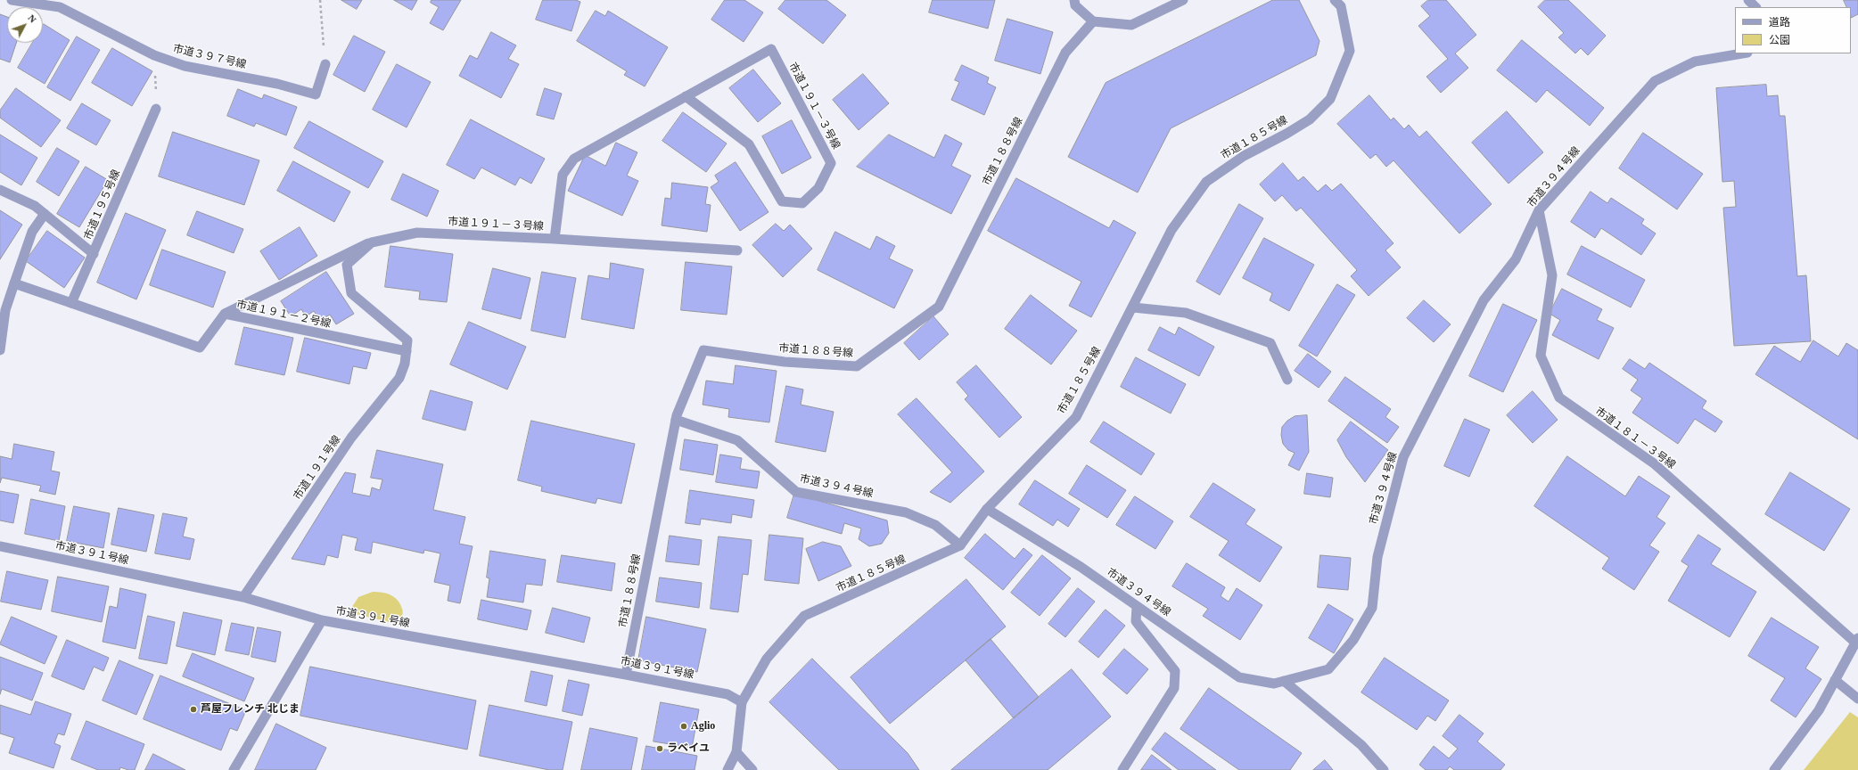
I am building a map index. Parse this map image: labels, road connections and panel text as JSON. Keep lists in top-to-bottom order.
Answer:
{
  "streets": {
    "street": [
      "市道３９７号線",
      "市道１９１－３号線",
      "市道１８５号線",
      "市道１８８号線",
      "市道３９４号線",
      "市道１９５号線",
      "市道１９１－２号線",
      "市道１８１－３号線",
      "市道１９１号線",
      "市道３９１号線"
    ]
  },
  "crossings": [
    ["市道１９１－３号線", "市道１９１－２号線"],
    ["市道１９１－３号線", "市道１９１号線"],
    ["市道１８５号線", "市道３９４号線"],
    ["市道１８５号線", "市道３９１号線"],
    ["市道１８８号線", "市道３９４号線"],
    ["市道１８８号線", "市道３９１号線"],
    ["市道３９４号線", "市道１８１－３号線"],
    ["市道１９５号線", "市道１９１－２号線"],
    ["市道１９１－２号線", "市道１９１号線"],
    ["市道１９１号線", "市道３９１号線"]
  ],
  "places": ["芦屋フレンチ 北じま", "Aglio", "ラベイユ"],
  "legend": ["道路", "公園"],
  "north": "top right"
}
